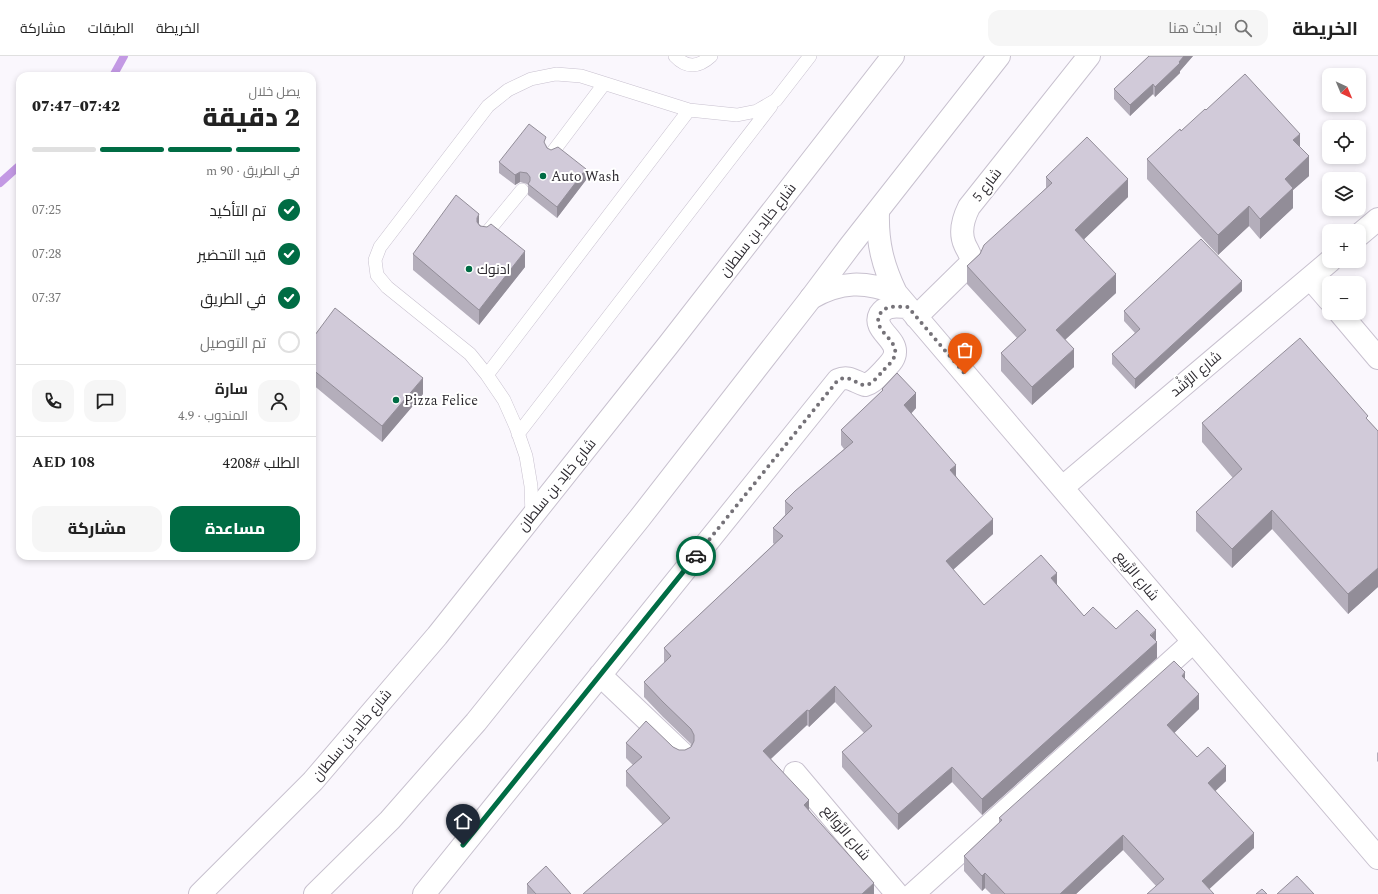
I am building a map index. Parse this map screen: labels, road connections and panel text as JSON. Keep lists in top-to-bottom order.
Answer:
{
  "streets": {
    "street": [
      "شارع 5",
      "شارع خالِد بن سلطان",
      "شارع الرُّشْد",
      "شارع الرَّبِيع",
      "شارع الرَّوَائِع"
    ]
  },
  "crossings": [
    ["شارع 5", "شارع الرَّبِيع"],
    ["شارع الرُّشْد", "شارع الرَّبِيع"]
  ],
  "places": ["Auto Wash", "ادنوك", "Pizza Felice"],
  "north": "bottom right",
  "page": {
    "header": "الخريطة",
    "search": "ابحث هنا",
    "nav": ["الخريطة", "الطبقات", "مشاركة"],
    "map_buttons": ["+", "−"],
    "heading": ["2 دقيقة", "يصل خلال", "07:42–07:47"],
    "panel": [
      "سارة",
      "المندوب · 4.9",
      "الطلب #4208",
      "AED 108"
    ],
    "bar": "في الطريق · 90 m",
    "list": [
      ["تم التأكيد", "07:25"],
      ["قيد التحضير", "07:28"],
      ["في الطريق", "07:37"],
      "تم التوصيل"
    ],
    "buttons": ["مساعدة", "مشاركة"]
  }
}
